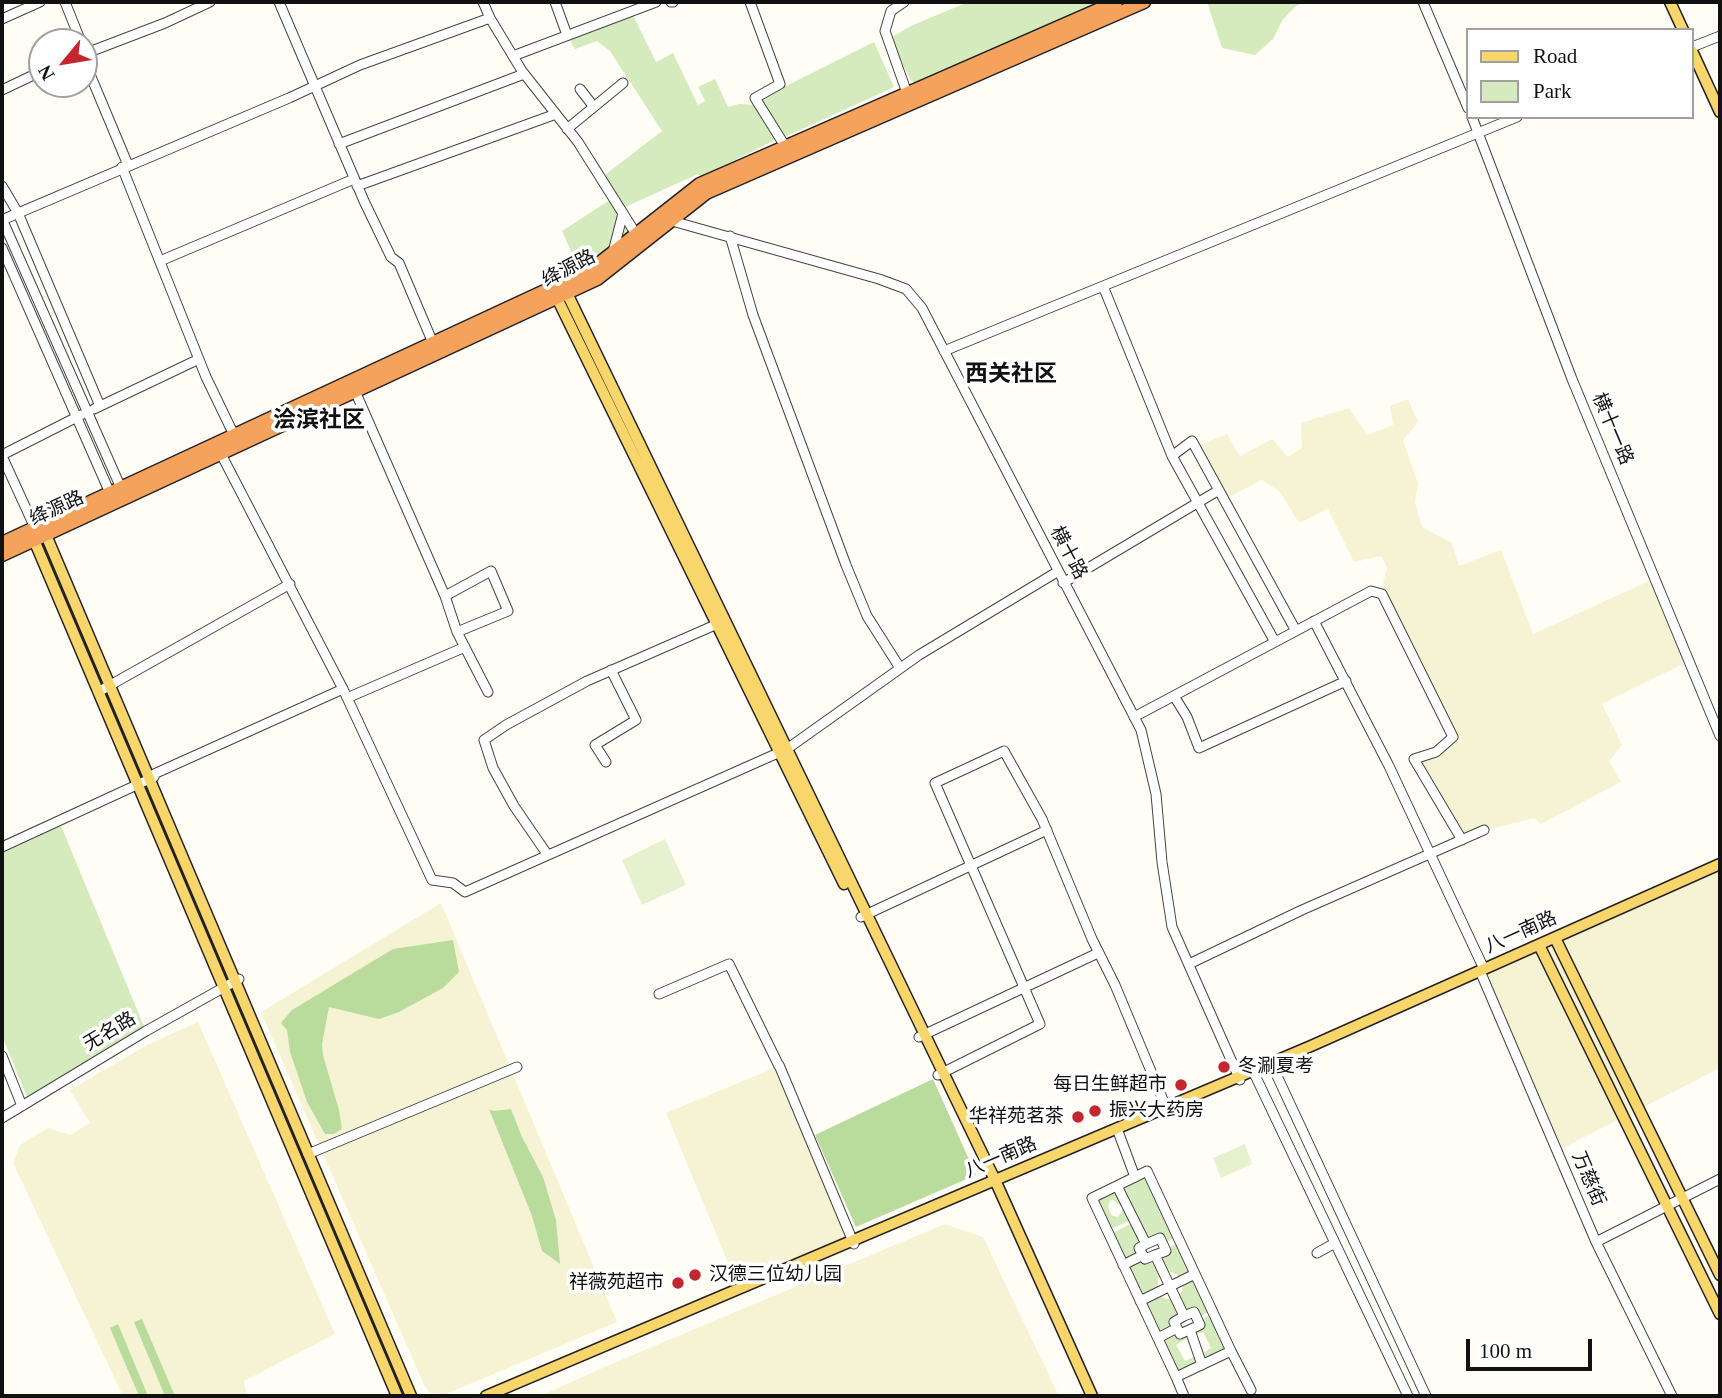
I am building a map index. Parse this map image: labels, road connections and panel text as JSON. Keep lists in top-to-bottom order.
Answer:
{
  "streets": {
    "highway": ["绛源路"],
    "main road": ["八一南路"],
    "street": [
      "横十一路",
      "横十路",
      "无名路",
      "万慈街"
    ]
  },
  "crossings": [
    ["绛源路", "横十路"],
    ["横十路", "八一南路"],
    ["八一南路", "万慈街"]
  ],
  "districts": ["西关社区", "浍滨社区"],
  "places": [
    "冬涮夏考",
    "每日生鲜超市",
    "振兴大药房",
    "华祥苑茗茶",
    "汉德三位幼儿园",
    "祥薇苑超市"
  ],
  "legend": ["Road", "Park"],
  "scale_bar": "100 m",
  "north": "bottom left"
}
